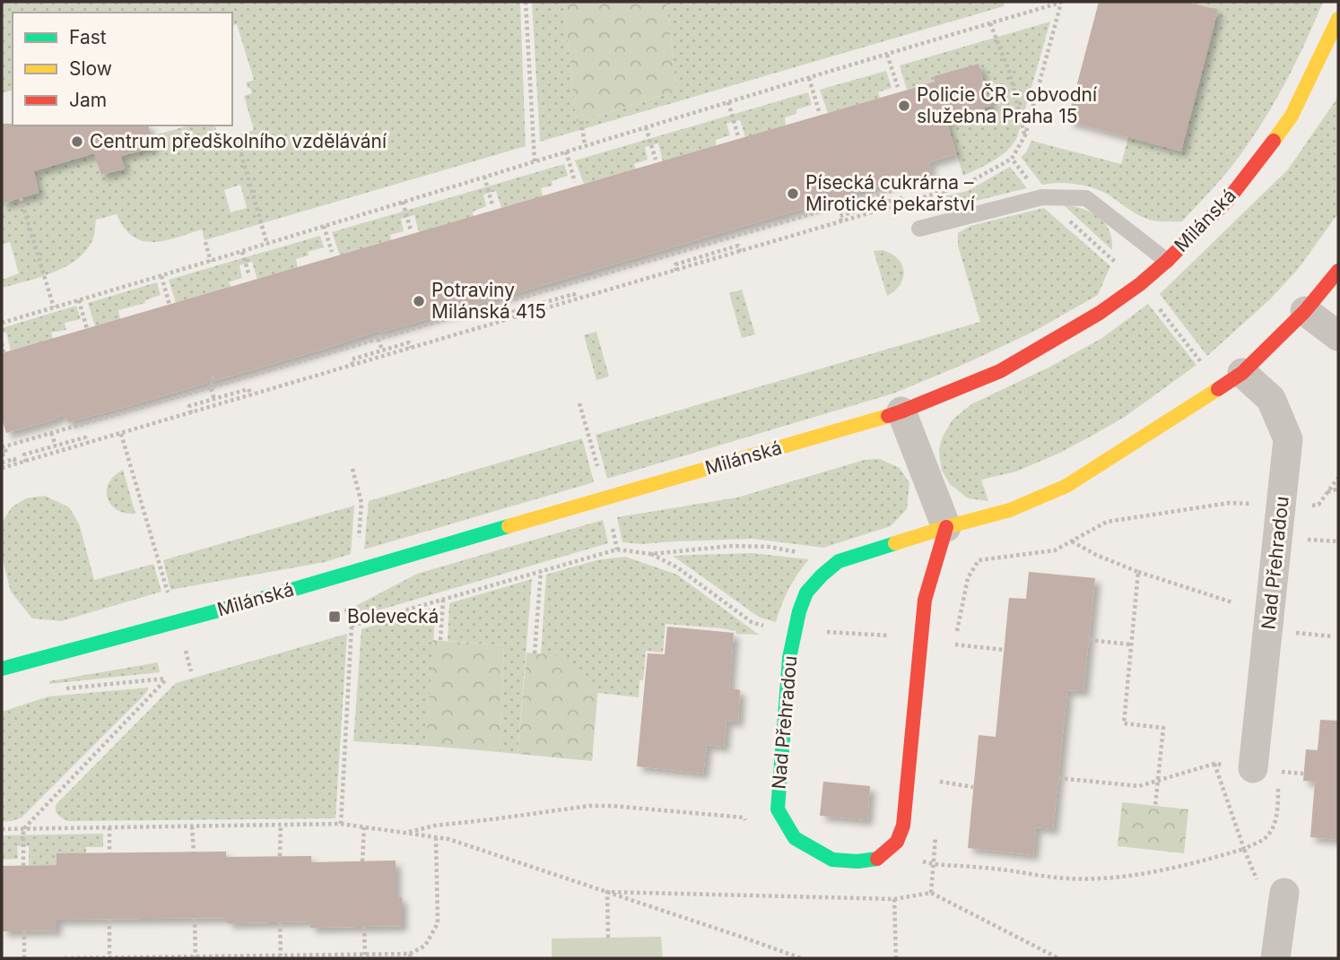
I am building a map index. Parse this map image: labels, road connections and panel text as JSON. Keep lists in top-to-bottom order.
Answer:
{
  "streets": {
    "street": ["Milánská", "Nad Přehradou"]
  },
  "places": {
    "other": [
      "Policie ČR - obvodní služebna Praha 15",
      "Centrum předškolního vzdělávání",
      "Písecká cukrárna – Mirotické pekařství",
      "Potraviny Milánská 415"
    ],
    "transit": ["Bolevecká"]
  },
  "legend": ["Fast", "Slow", "Jam"]
}
